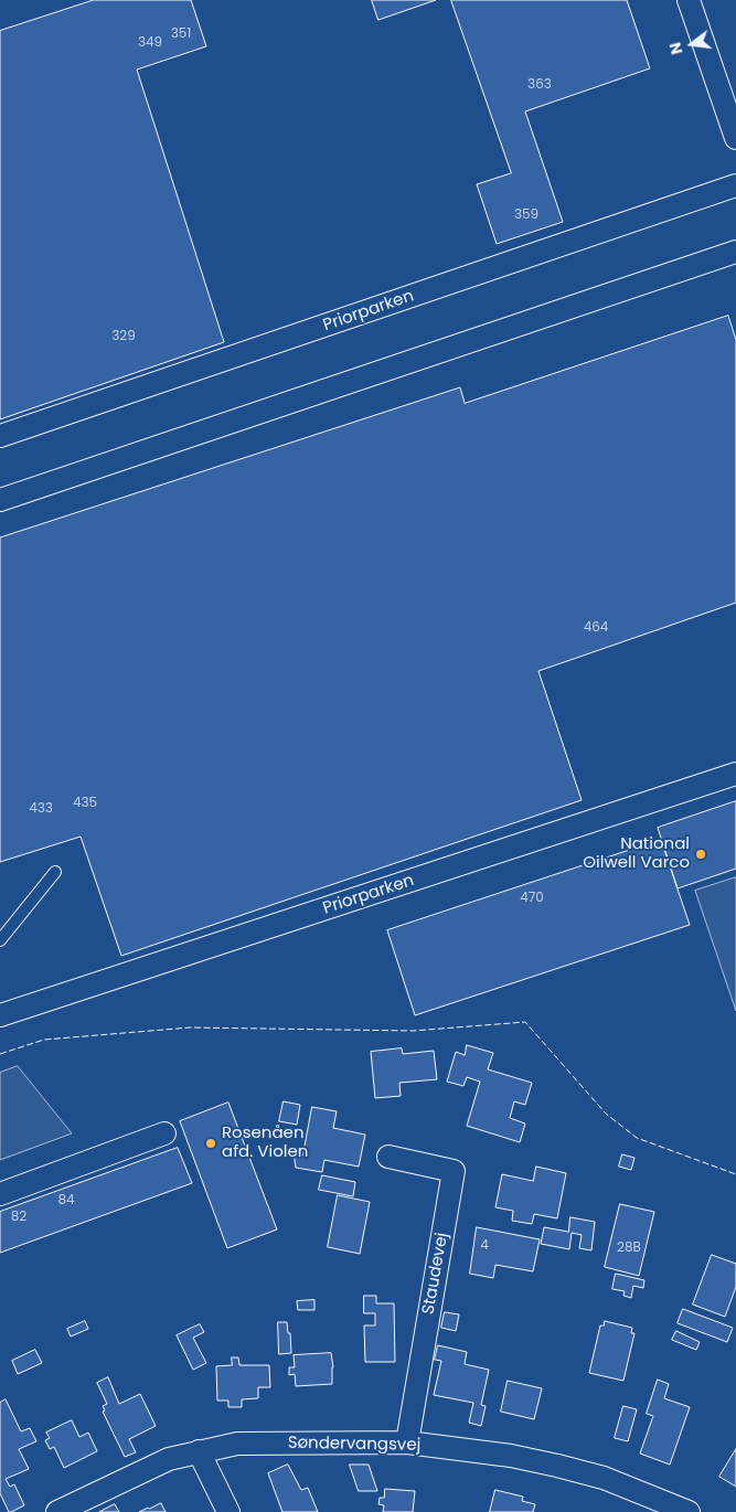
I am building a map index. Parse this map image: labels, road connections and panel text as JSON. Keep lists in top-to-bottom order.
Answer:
{
  "streets": {
    "street": ["Priorparken", "Staudevej", "Søndervangsvej"]
  },
  "crossings": [
    ["Staudevej", "Søndervangsvej"]
  ],
  "places": ["National Oilwell Varco", "Rosenåen afd. Violen"],
  "house_numbers": [
    "351",
    "349",
    "363",
    "359",
    "329",
    "464",
    "435",
    "433",
    "470",
    "84",
    "82",
    "4",
    "28B"
  ],
  "north": "left"
}
